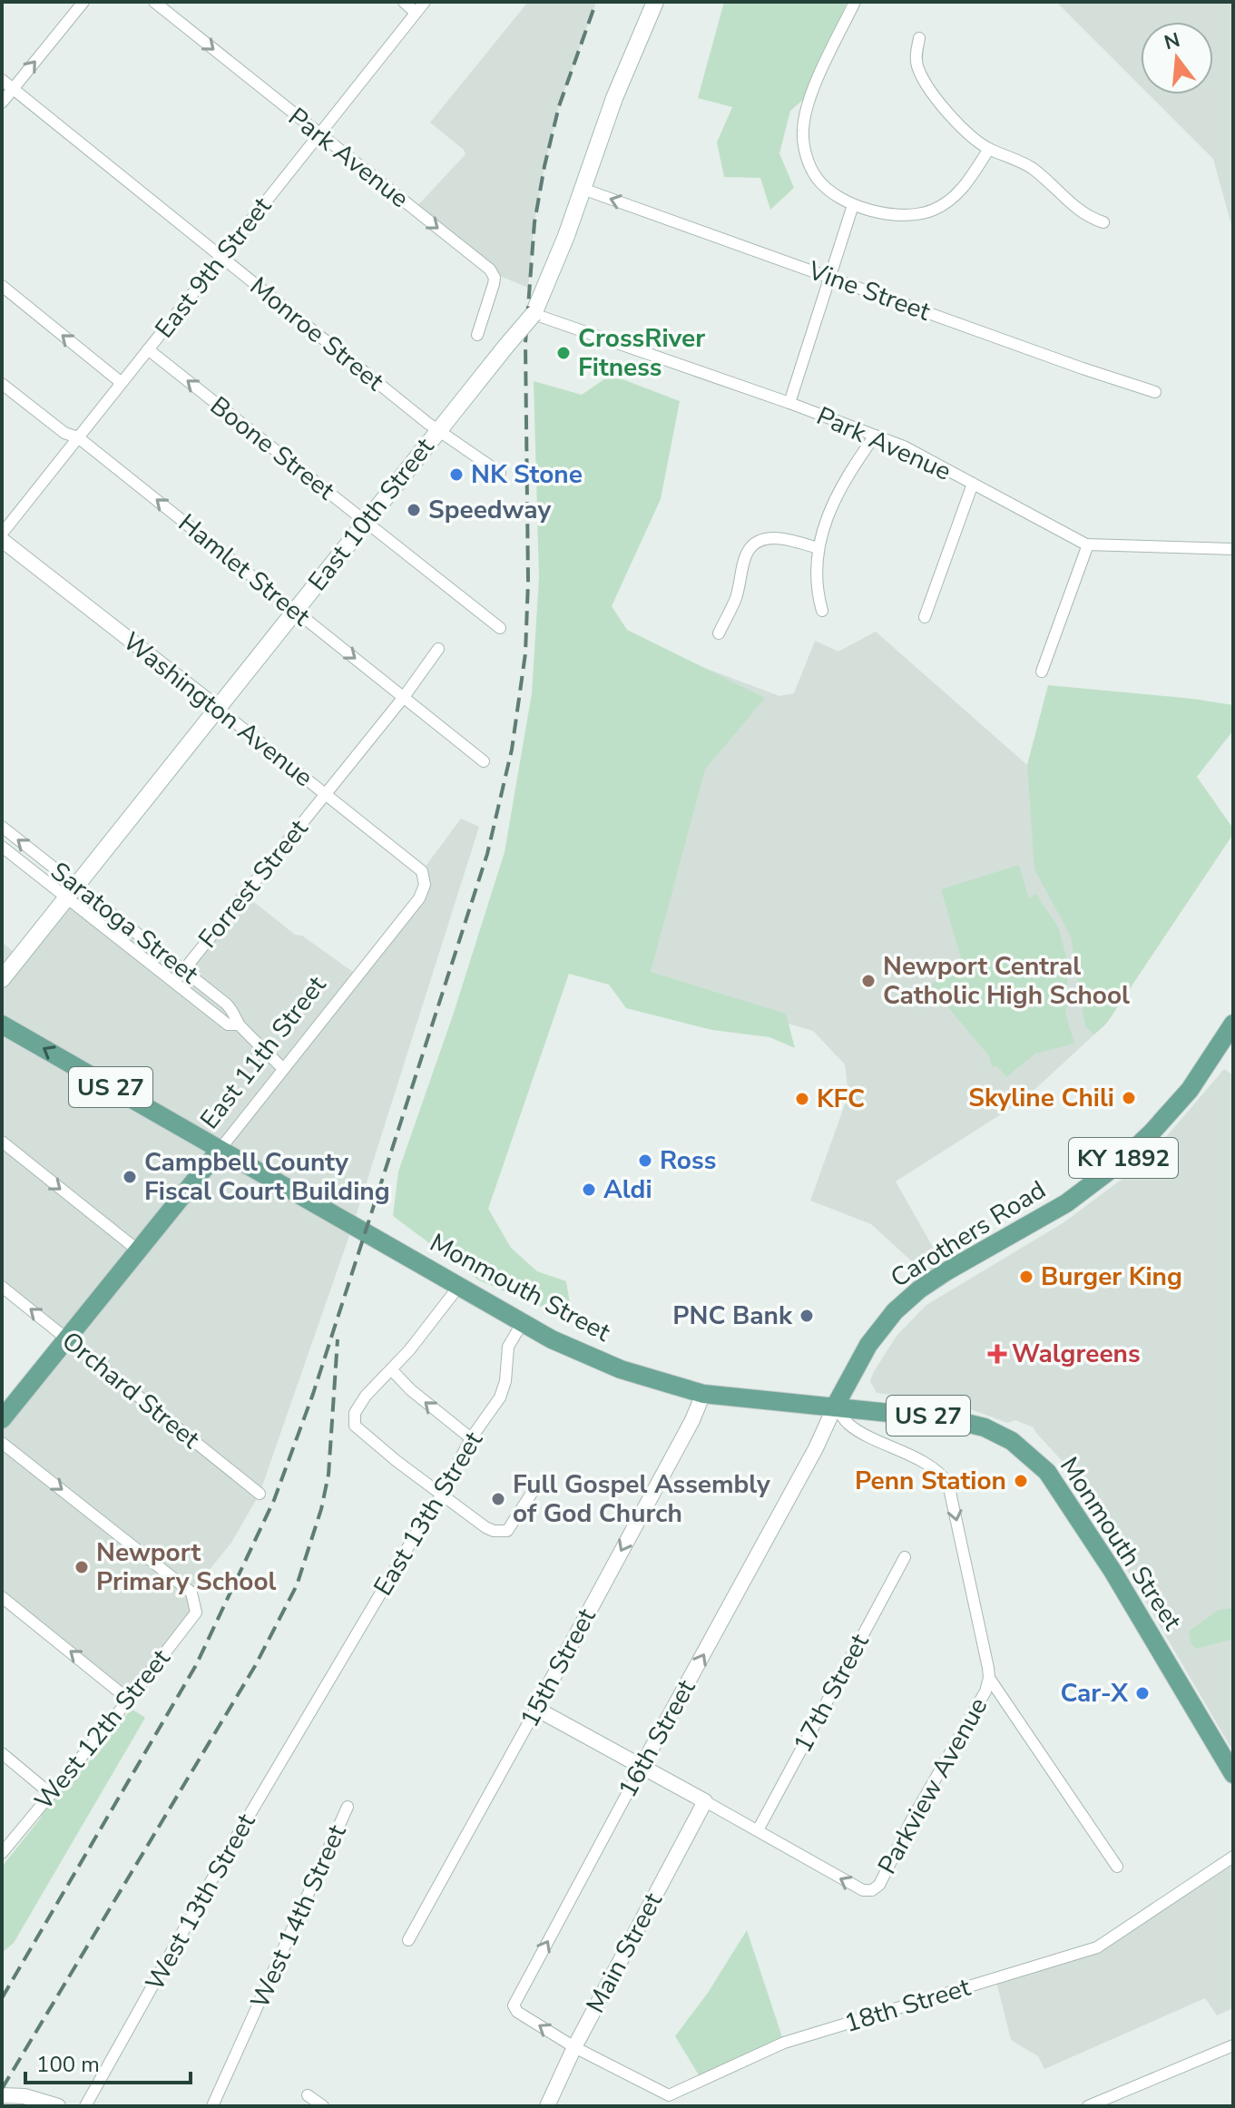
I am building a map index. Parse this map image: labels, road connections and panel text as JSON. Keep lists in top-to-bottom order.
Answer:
{
  "streets": {
    "main road": [
      "East 10th Street",
      "East 11th Street",
      "US 27",
      "KY 1892",
      "Carothers Road",
      "Monmouth Street"
    ],
    "street": [
      "Park Avenue",
      "East 9th Street",
      "Vine Street",
      "Monroe Street",
      "Boone Street",
      "Hamlet Street",
      "Washington Avenue",
      "Forrest Street",
      "Saratoga Street",
      "Orchard Street",
      "East 13th Street",
      "15th Street",
      "17th Street",
      "West 12th Street",
      "16th Street",
      "Parkview Avenue",
      "West 13th Street",
      "West 14th Street",
      "Main Street",
      "18th Street"
    ]
  },
  "crossings": [
    ["Park Avenue", "East 9th Street"],
    ["Park Avenue", "East 10th Street"],
    ["East 9th Street", "Monroe Street"],
    ["East 9th Street", "Boone Street"],
    ["East 9th Street", "Hamlet Street"],
    ["Vine Street", "East 10th Street"],
    ["Monroe Street", "East 10th Street"],
    ["Boone Street", "East 10th Street"],
    ["East 10th Street", "Hamlet Street"],
    ["East 10th Street", "Washington Avenue"],
    ["East 10th Street", "Saratoga Street"],
    ["Hamlet Street", "Forrest Street"],
    ["Washington Avenue", "Forrest Street"],
    ["Washington Avenue", "East 11th Street"],
    ["Forrest Street", "Saratoga Street"],
    ["Saratoga Street", "East 11th Street"],
    ["East 11th Street", "Monmouth Street"],
    ["East 11th Street", "Orchard Street"],
    ["Carothers Road", "Monmouth Street"],
    ["Carothers Road", "16th Street"],
    ["Carothers Road", "Parkview Avenue"],
    ["Monmouth Street", "East 13th Street"],
    ["Monmouth Street", "15th Street"],
    ["Monmouth Street", "16th Street"],
    ["Monmouth Street", "Parkview Avenue"],
    ["East 13th Street", "West 13th Street"],
    ["15th Street", "Parkview Avenue"],
    ["17th Street", "Parkview Avenue"],
    ["16th Street", "Parkview Avenue"],
    ["16th Street", "Main Street"],
    ["16th Street", "18th Street"],
    ["Parkview Avenue", "Main Street"],
    ["Main Street", "18th Street"]
  ],
  "one_way": [
    "Park Avenue",
    "Vine Street",
    "Boone Street",
    "15th Street",
    "16th Street"
  ],
  "places": {
    "other": [
      "CrossRiver Fitness",
      "NK Stone",
      "Speedway",
      "Newport Central Catholic High School",
      "Skyline Chili",
      "KFC",
      "Ross",
      "Campbell County Fiscal Court Building",
      "Aldi",
      "Burger King",
      "PNC Bank",
      "Penn Station",
      "Full Gospel Assembly of God Church",
      "Newport Primary School",
      "Car-X"
    ],
    "health": ["Walgreens"]
  },
  "scale_bar": "100 m",
  "north": "top"
}
